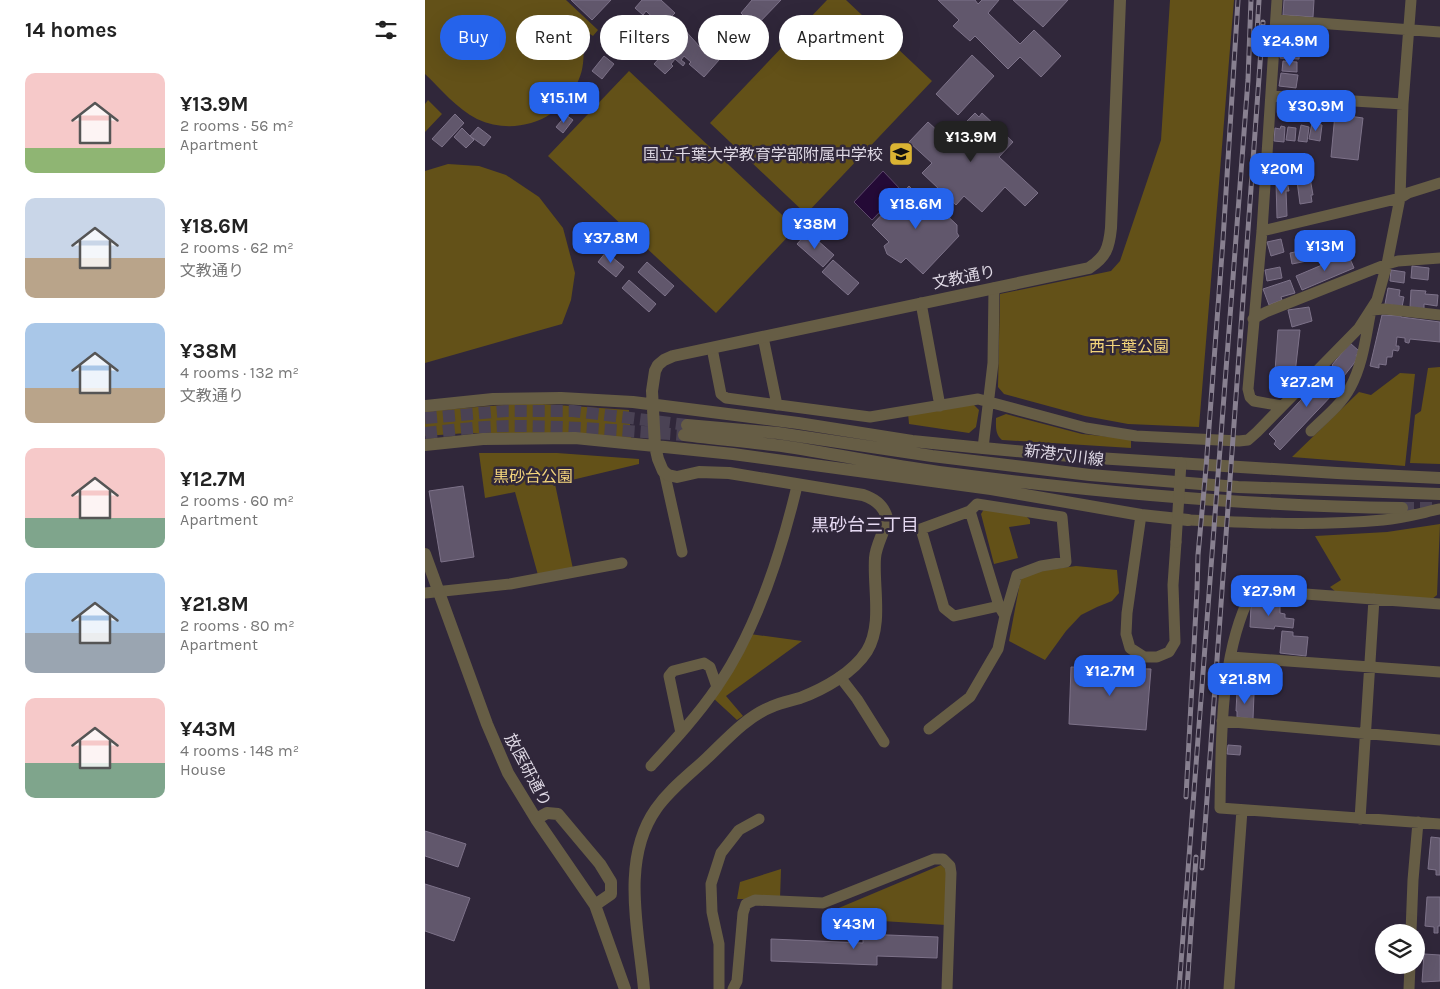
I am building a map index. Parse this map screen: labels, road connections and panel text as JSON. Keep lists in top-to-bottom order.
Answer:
{
  "streets": {
    "street": ["文教通り", "新港穴川線", "放医研通り"]
  },
  "districts": ["黒砂台三丁目"],
  "parks": ["西千葉公園", "黒砂台公園"],
  "places": {
    "school or university": ["国立千葉大学教育学部附属中学校"]
  },
  "page": {
    "heading": "14 homes",
    "chip": [
      "Buy",
      "Rent",
      "Filters",
      "New",
      "Apartment"
    ],
    "price": [
      "¥24.9M",
      "¥15.1M",
      "¥30.9M",
      "¥13.9M",
      "¥20M",
      "¥18.6M",
      "¥38M",
      "¥37.8M",
      "¥13M",
      "¥27.2M",
      "¥27.9M",
      "¥12.7M",
      "¥21.8M",
      "¥43M"
    ],
    "list": [
      {
        "name": "¥13.9M",
        "note": "2 rooms · 56 m² · Apartment"
      },
      {
        "name": "¥18.6M",
        "note": "2 rooms · 62 m² · 文教通り"
      },
      {
        "name": "¥38M",
        "note": "4 rooms · 132 m² · 文教通り"
      },
      {
        "name": "¥12.7M",
        "note": "2 rooms · 60 m² · Apartment"
      },
      {
        "name": "¥21.8M",
        "note": "2 rooms · 80 m² · Apartment"
      },
      {
        "name": "¥43M",
        "note": "4 rooms · 148 m² · House"
      }
    ]
  }
}
